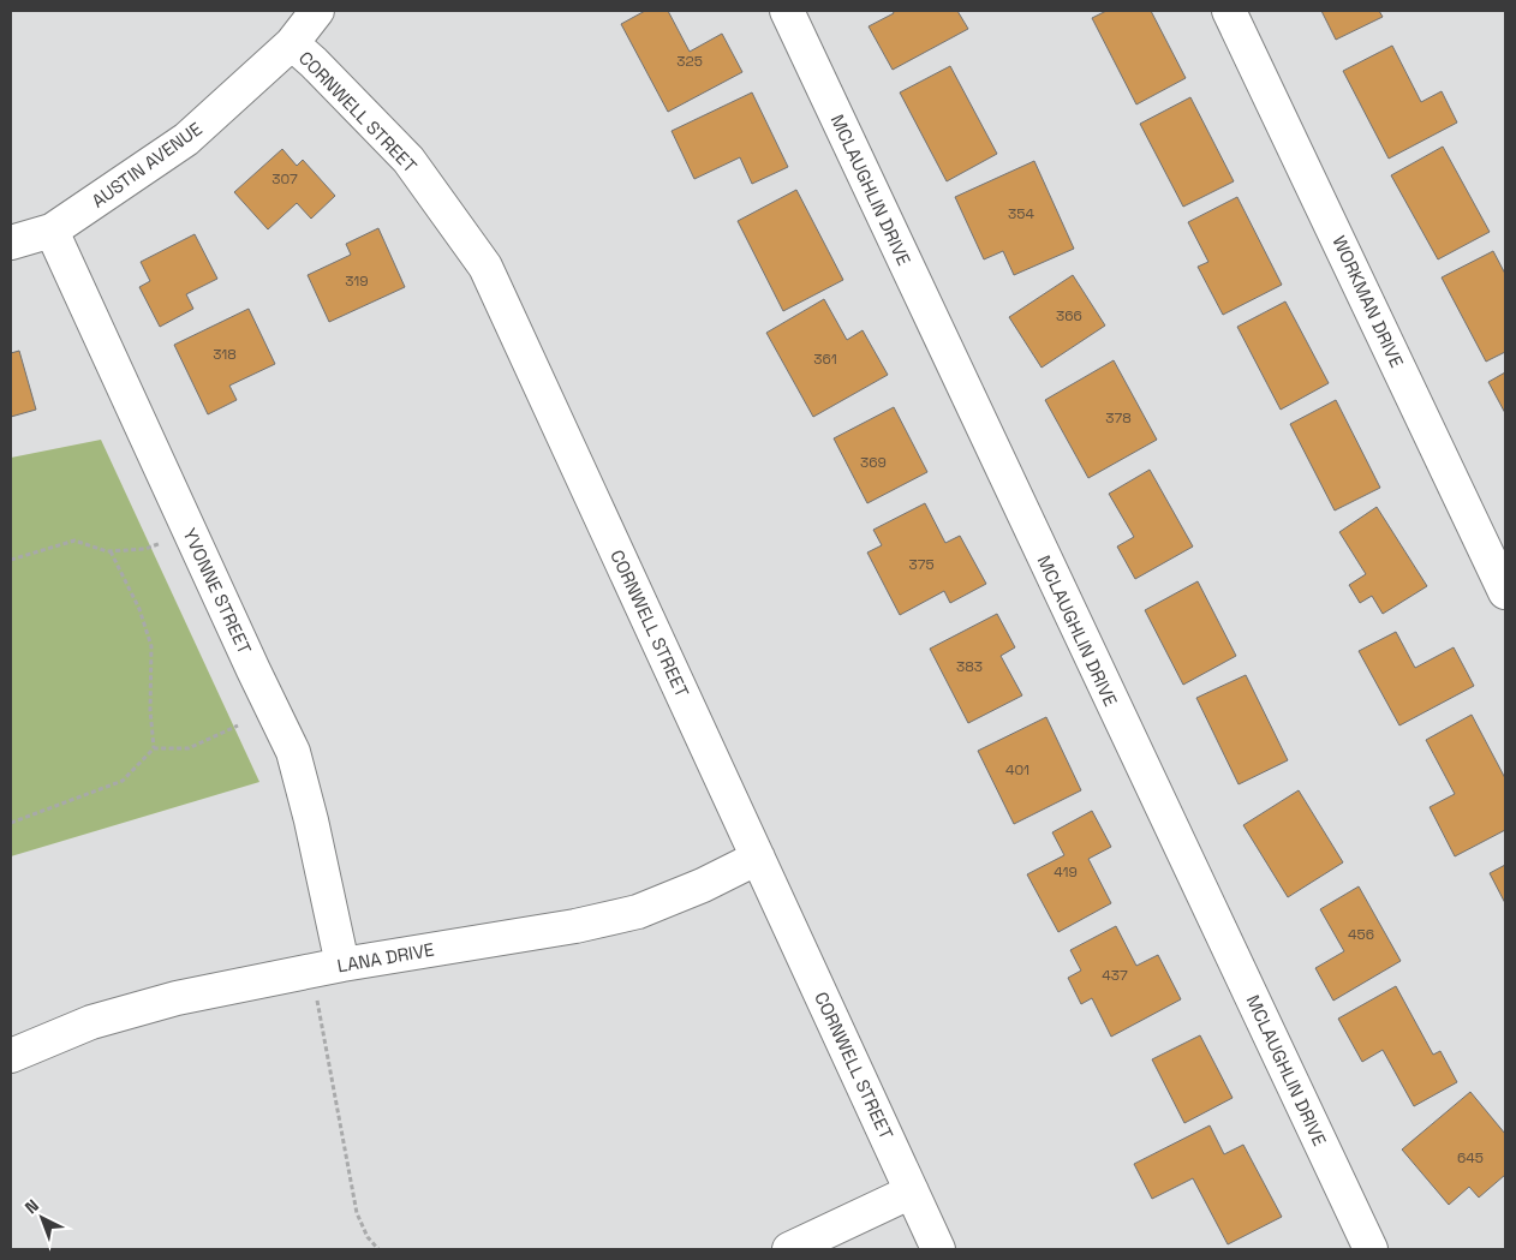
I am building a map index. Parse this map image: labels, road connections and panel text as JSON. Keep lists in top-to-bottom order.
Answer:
{
  "streets": {
    "street": [
      "CORNWELL STREET",
      "AUSTIN AVENUE",
      "MCLAUGHLIN DRIVE",
      "WORKMAN DRIVE",
      "YVONNE STREET",
      "LANA DRIVE"
    ]
  },
  "crossings": [
    ["CORNWELL STREET", "AUSTIN AVENUE"],
    ["CORNWELL STREET", "LANA DRIVE"],
    ["AUSTIN AVENUE", "YVONNE STREET"],
    ["YVONNE STREET", "LANA DRIVE"]
  ],
  "house_numbers": [
    "325",
    "307",
    "354",
    "319",
    "366",
    "318",
    "361",
    "378",
    "369",
    "375",
    "383",
    "401",
    "419",
    "456",
    "437",
    "645"
  ],
  "north": "top left"
}
